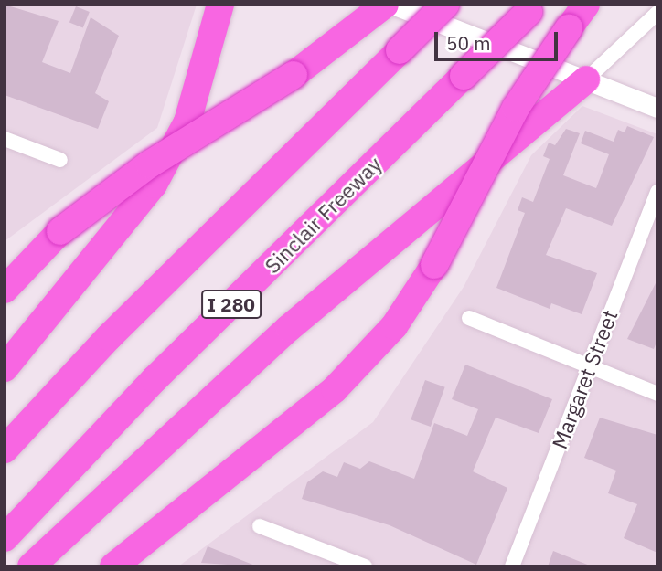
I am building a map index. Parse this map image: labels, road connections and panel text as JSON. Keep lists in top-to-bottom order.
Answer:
{
  "streets": {
    "highway": ["Sinclair Freeway", "I 280"],
    "street": ["Margaret Street"]
  },
  "scale_bar": "50 m"
}
